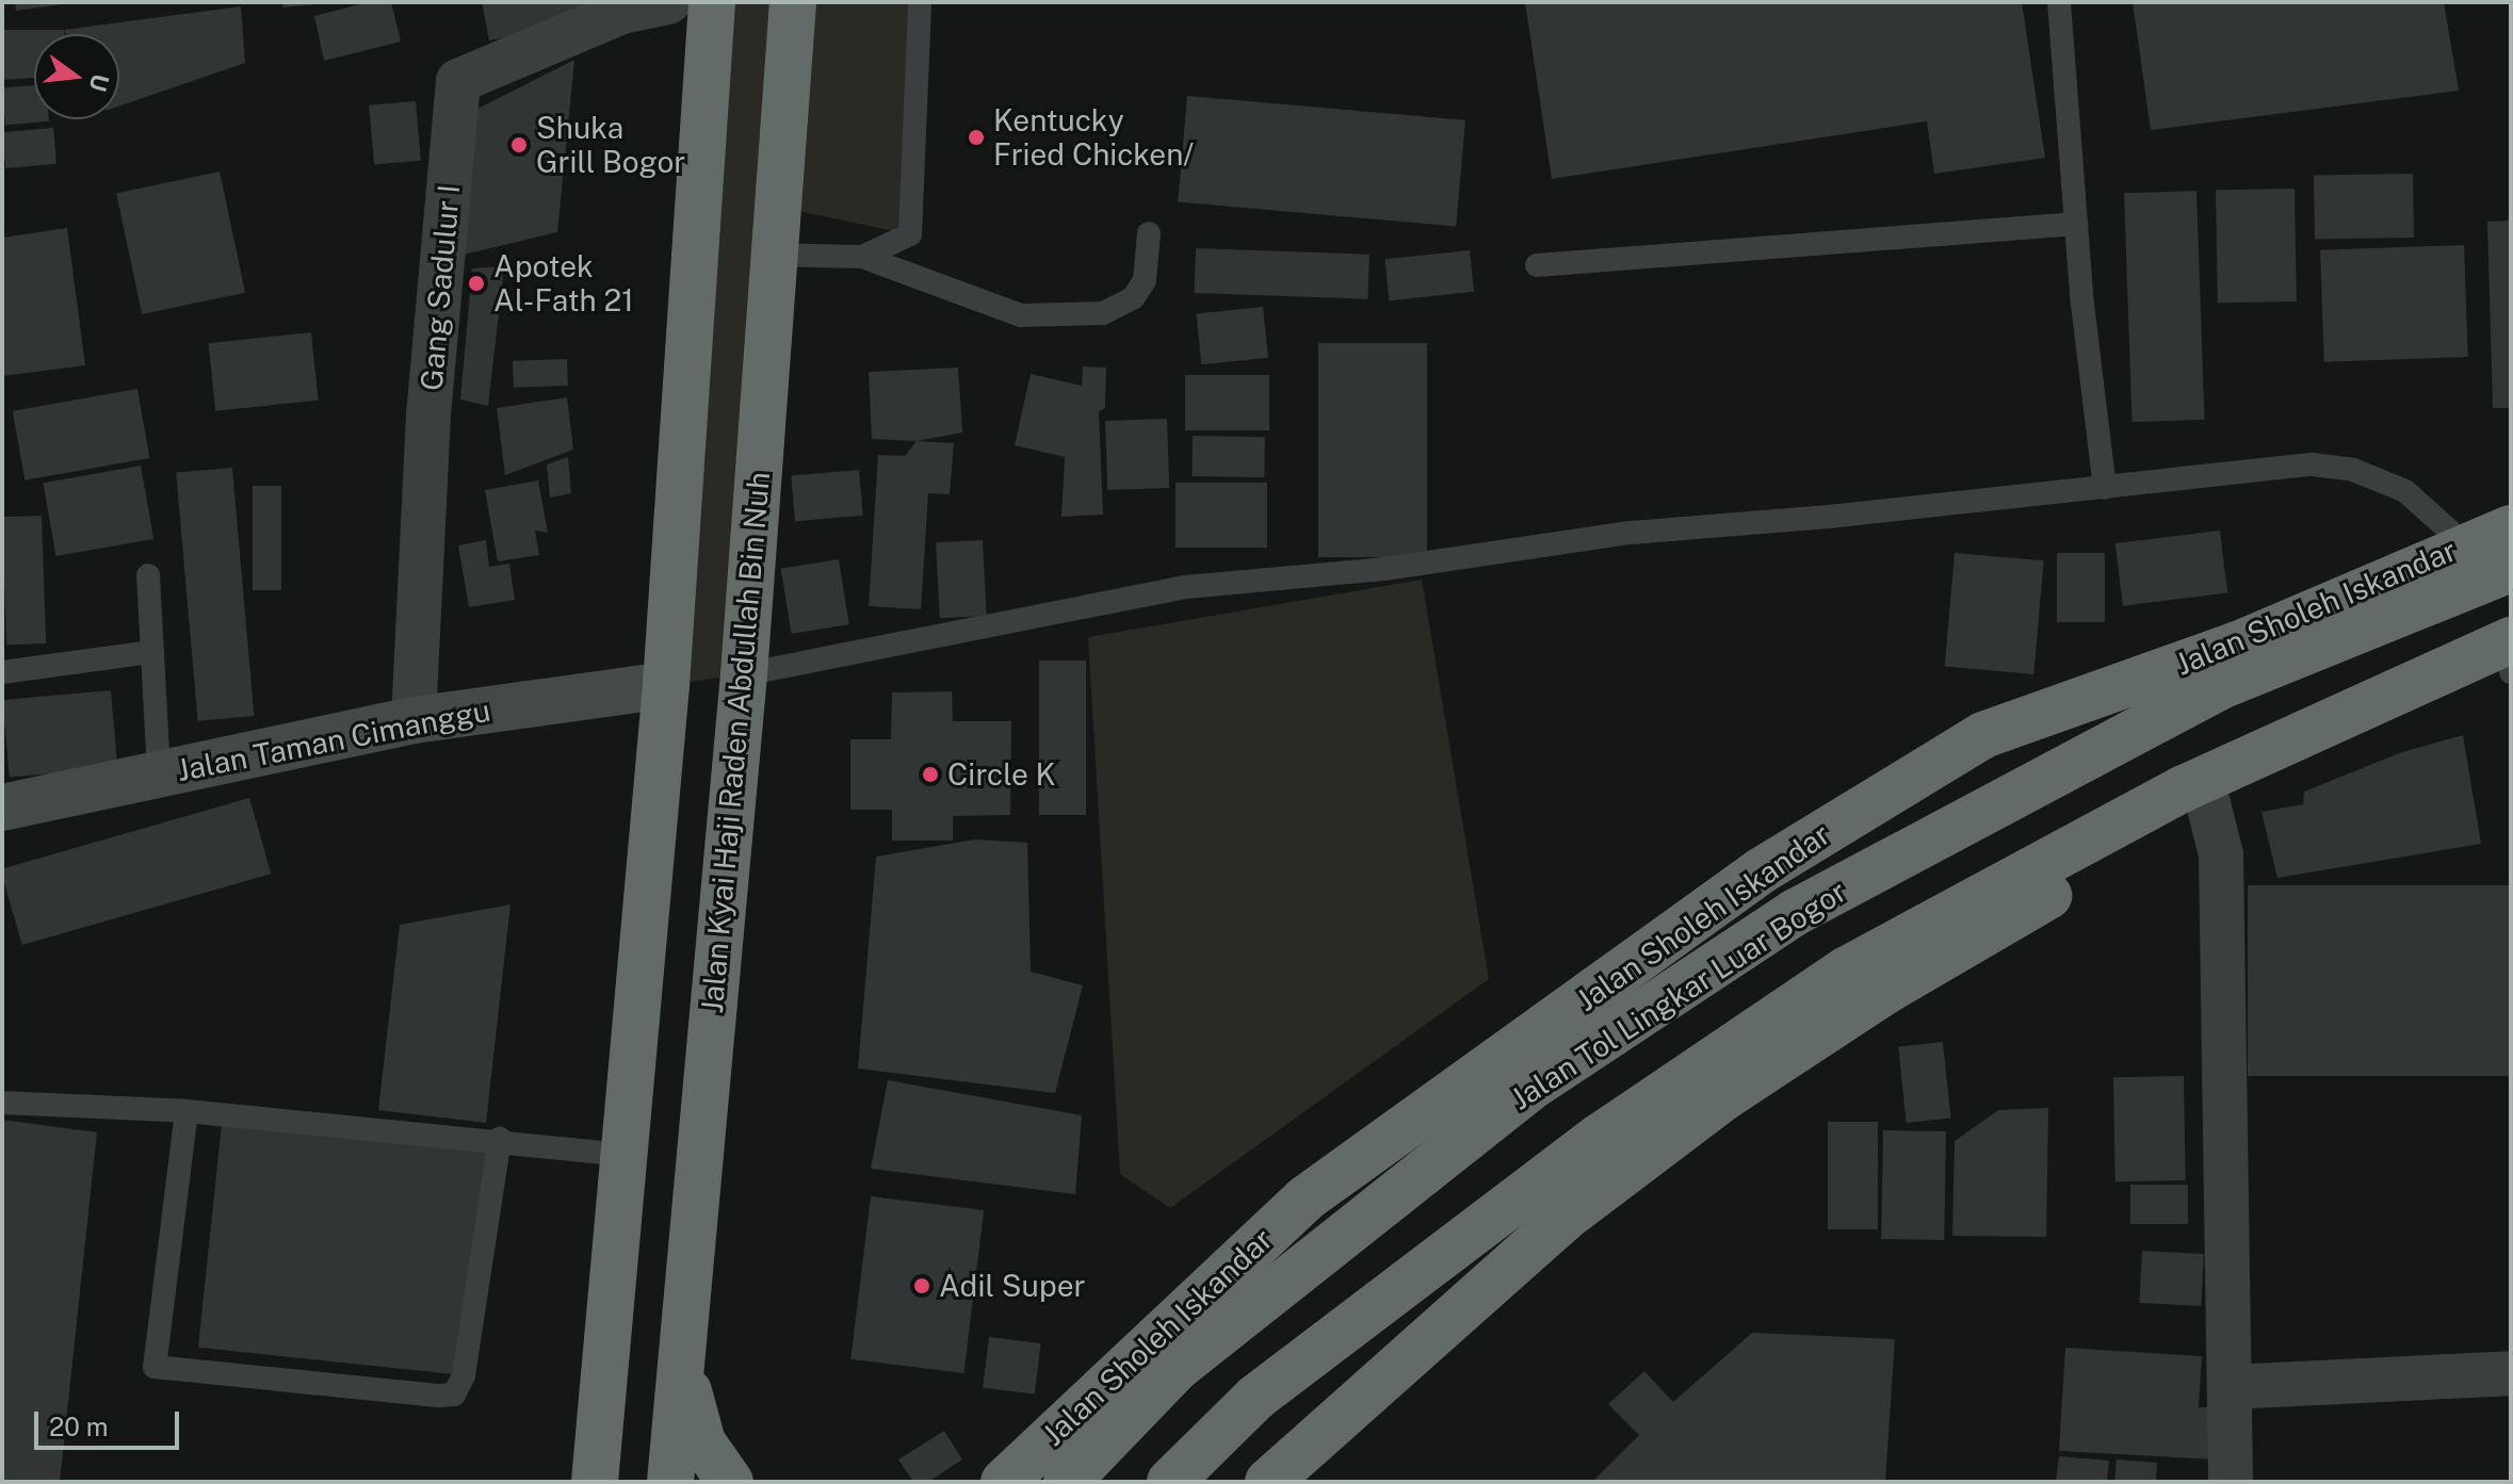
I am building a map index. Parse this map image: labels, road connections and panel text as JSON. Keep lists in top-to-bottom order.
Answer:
{
  "streets": {
    "highway": ["Jalan Sholeh Iskandar", "Jalan Kyai Haji Raden Abdullah Bin Nuh", "Jalan Tol Lingkar Luar Bogor"],
    "street": ["Gang Sadulur I", "Jalan Taman Cimanggu"]
  },
  "crossings": [
    ["Gang Sadulur I", "Jalan Taman Cimanggu"]
  ],
  "places": [
    "Kentucky Fried Chicken/",
    "Shuka Grill Bogor",
    "Apotek Al-Fath 21",
    "Circle K",
    "Adil Super"
  ],
  "scale_bar": "20 m",
  "north": "right"
}
